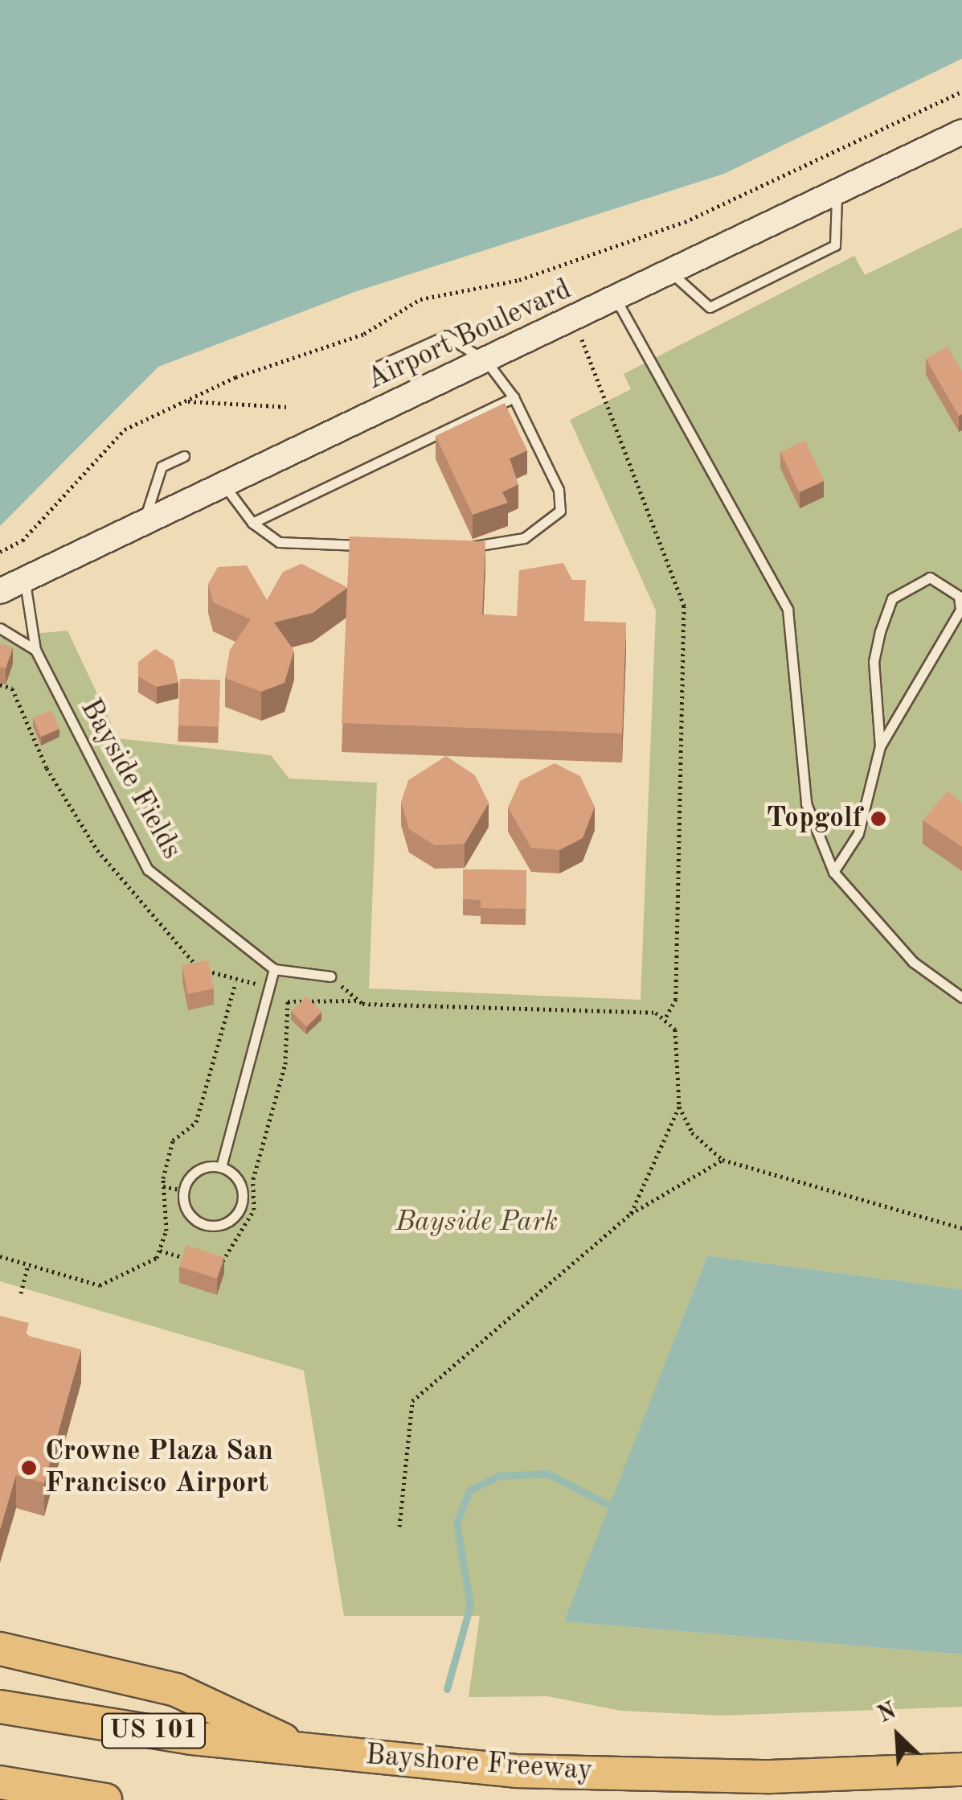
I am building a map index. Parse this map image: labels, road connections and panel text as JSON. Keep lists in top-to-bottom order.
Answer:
{
  "streets": {
    "highway": ["US 101", "Bayshore Freeway"],
    "main road": ["Airport Boulevard"],
    "lane": ["Bayside Fields"]
  },
  "crossings": [
    ["Airport Boulevard", "Bayside Fields"]
  ],
  "parks": ["Bayside Park"],
  "places": ["Topgolf", "Crowne Plaza San Francisco Airport"],
  "north": "top left"
}
